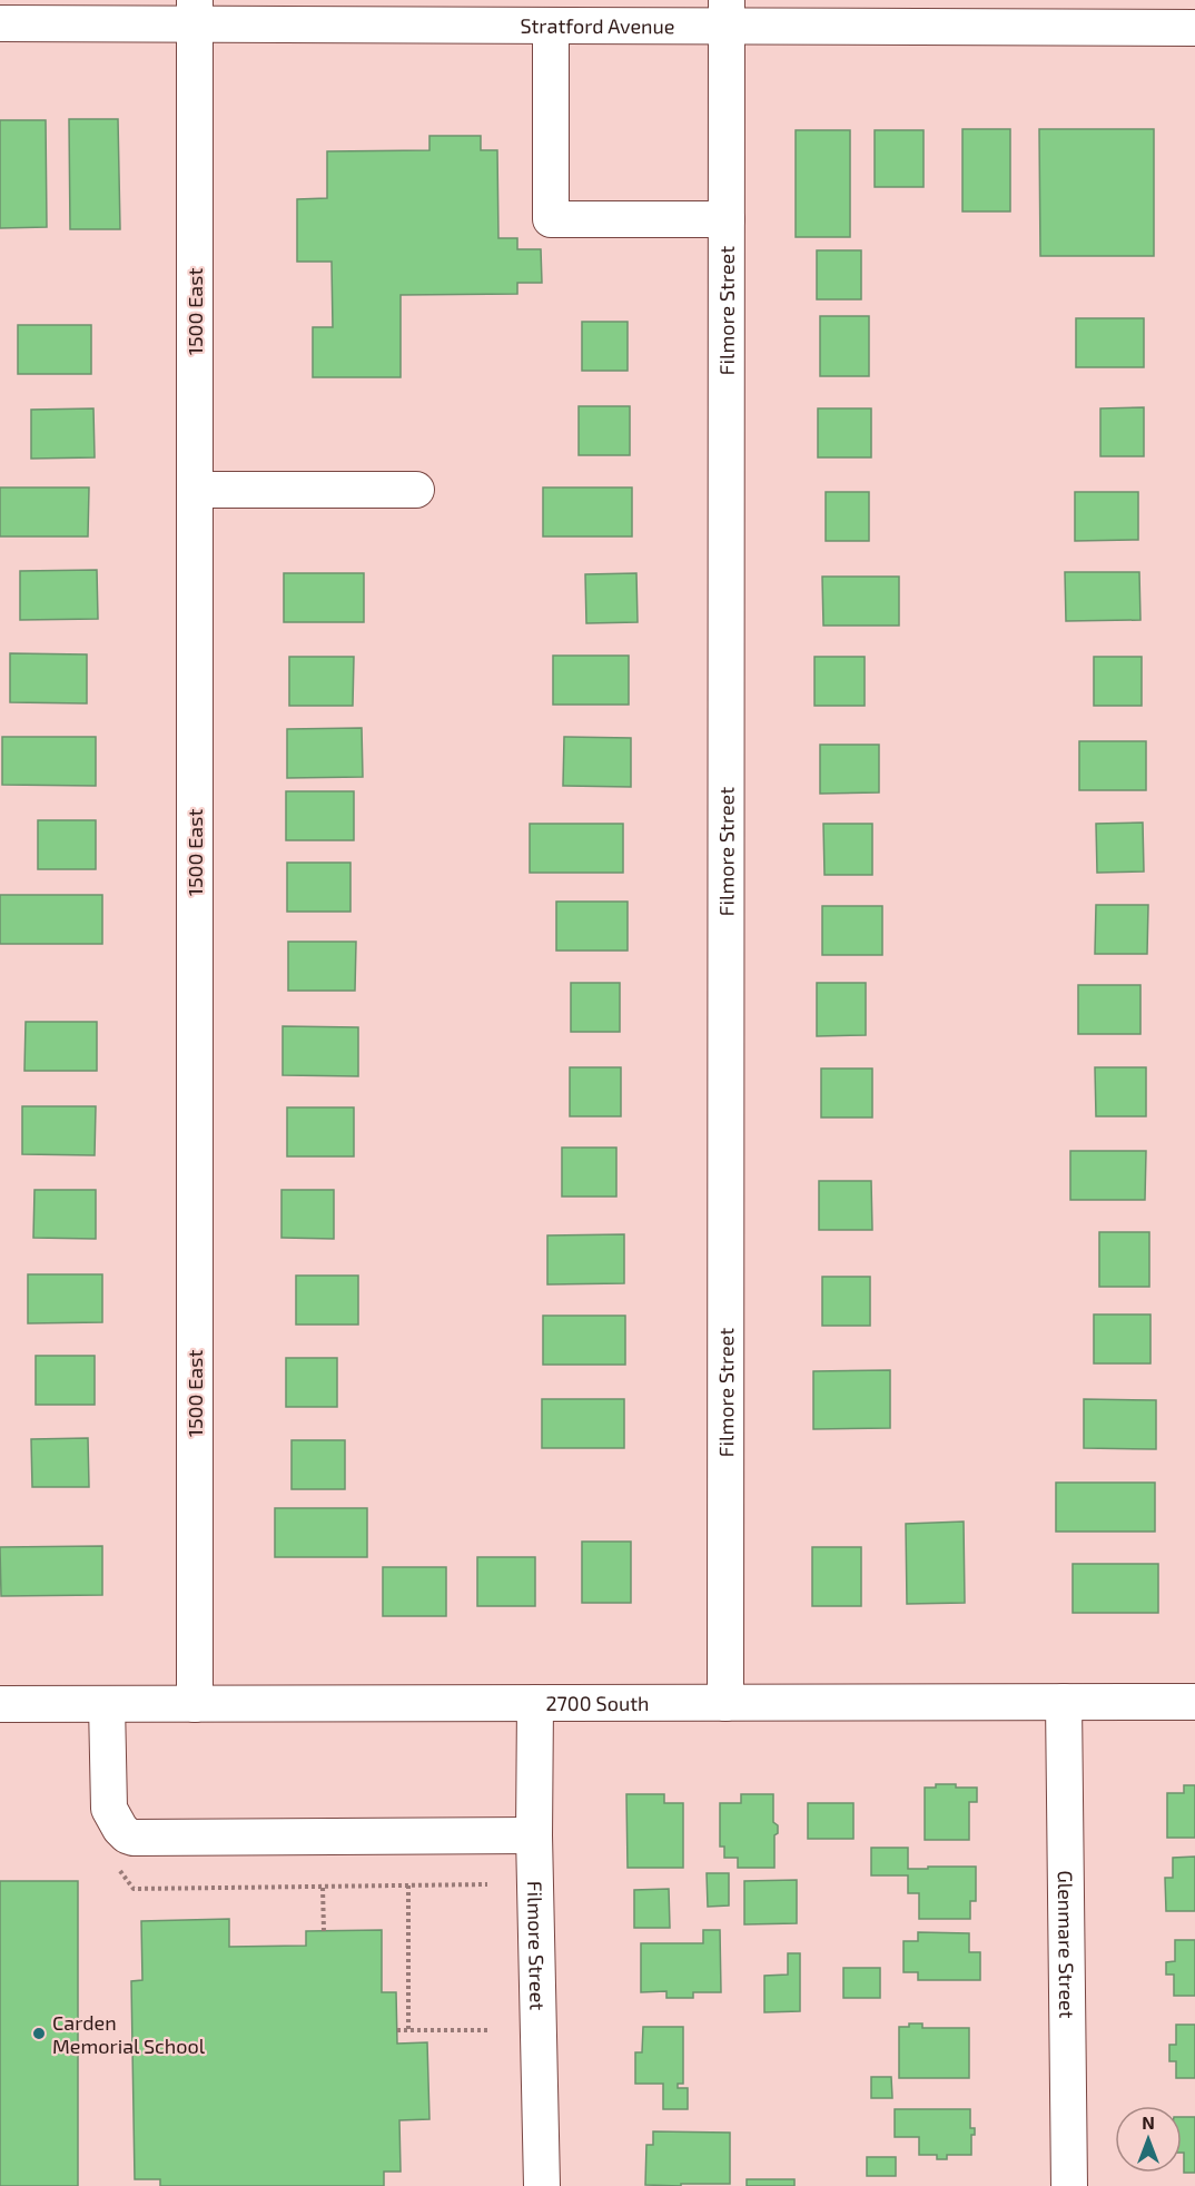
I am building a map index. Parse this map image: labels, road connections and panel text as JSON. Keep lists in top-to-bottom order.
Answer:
{
  "streets": {
    "street": [
      "Stratford Avenue",
      "Filmore Street",
      "1500 East",
      "2700 South",
      "Glenmare Street"
    ]
  },
  "crossings": [
    ["Stratford Avenue", "Filmore Street"],
    ["Stratford Avenue", "1500 East"],
    ["Filmore Street", "2700 South"],
    ["1500 East", "2700 South"],
    ["2700 South", "Glenmare Street"]
  ],
  "places": ["Carden Memorial School"],
  "north": "top"
}
